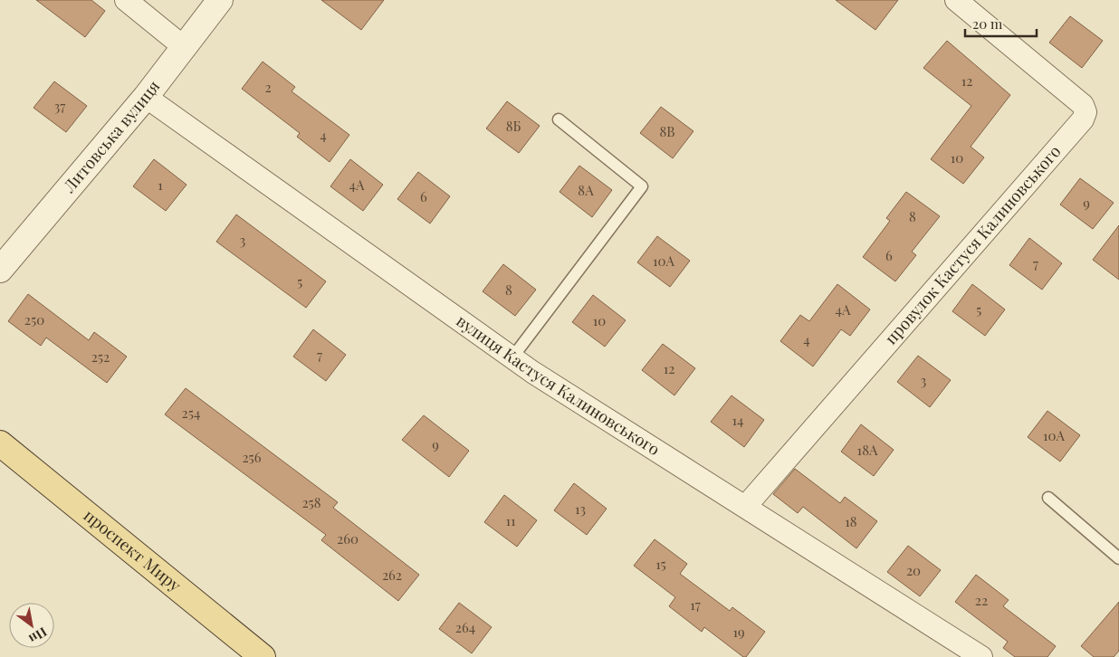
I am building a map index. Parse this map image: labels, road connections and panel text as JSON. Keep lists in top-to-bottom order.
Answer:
{
  "streets": {
    "main road": ["проспект Миру"],
    "street": ["Литовська вулиця", "провулок Кастуся Калиновського", "вулиця Кастуся Калиновського"]
  },
  "crossings": [
    ["Литовська вулиця", "вулиця Кастуся Калиновського"],
    ["провулок Кастуся Калиновського", "вулиця Кастуся Калиновського"]
  ],
  "house_numbers": [
    "12",
    "2",
    "37",
    "8Б",
    "8В",
    "4",
    "10",
    "1",
    "4А",
    "8А",
    "6",
    "9",
    "8",
    "3",
    "6",
    "10А",
    "7",
    "5",
    "8",
    "4А",
    "5",
    "250",
    "10",
    "4",
    "7",
    "252",
    "12",
    "3",
    "254",
    "14",
    "10А",
    "9",
    "18А",
    "256",
    "258",
    "13",
    "11",
    "18",
    "260",
    "15",
    "20",
    "262",
    "22",
    "17",
    "264",
    "19"
  ],
  "scale_bar": "20 m",
  "north": "bottom right"
}
